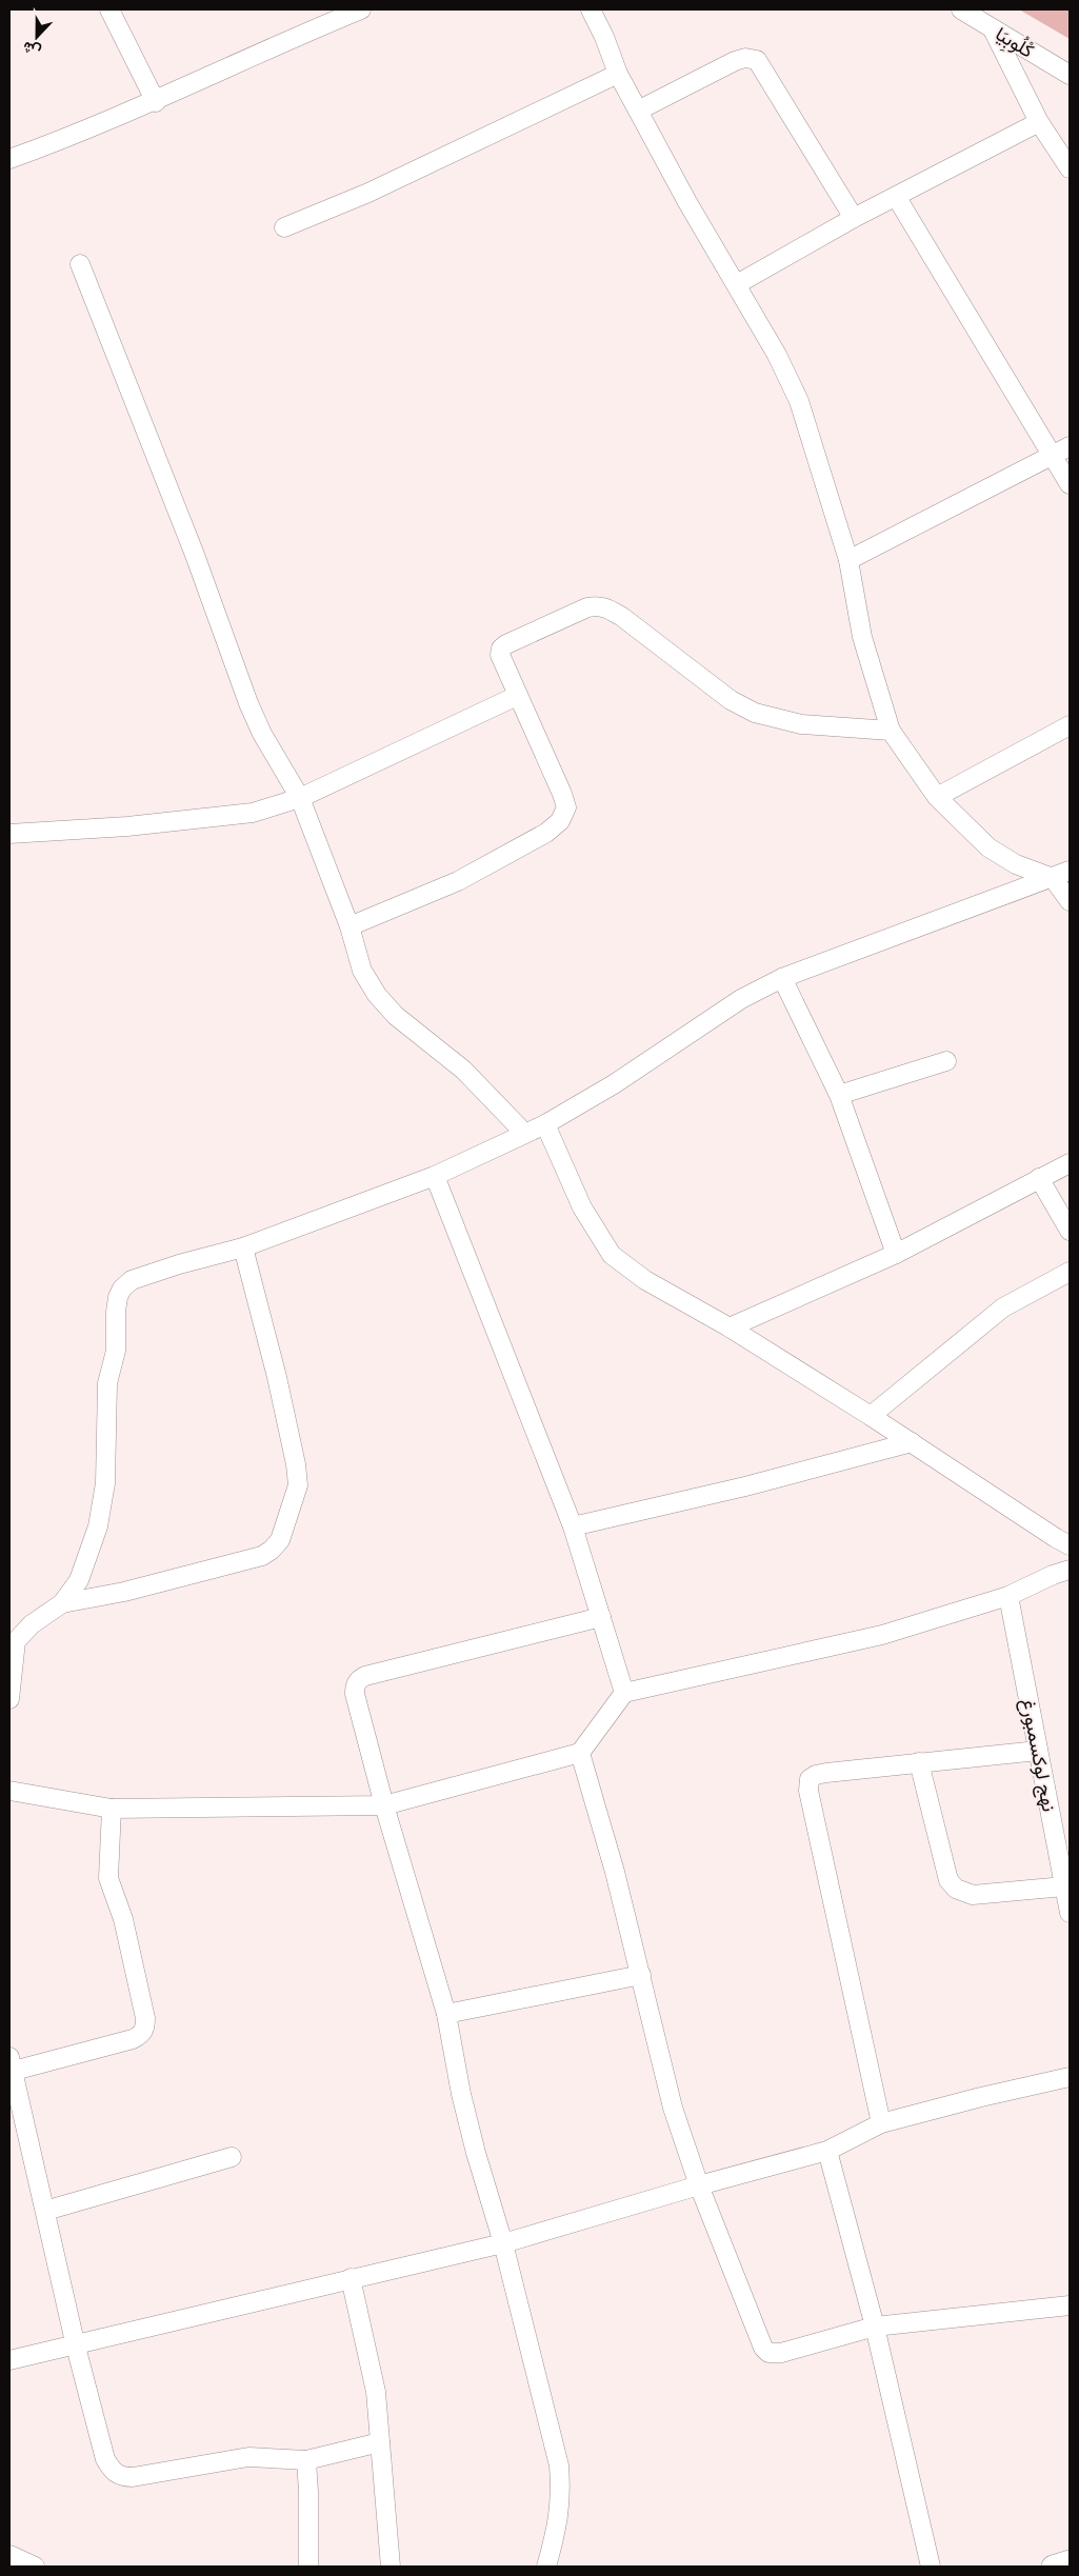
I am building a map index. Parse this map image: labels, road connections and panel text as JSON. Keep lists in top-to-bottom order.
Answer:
{
  "streets": {
    "street": ["كْلُوبِيَا", "نهج لوكسمبورغ"]
  },
  "north": "bottom"
}
